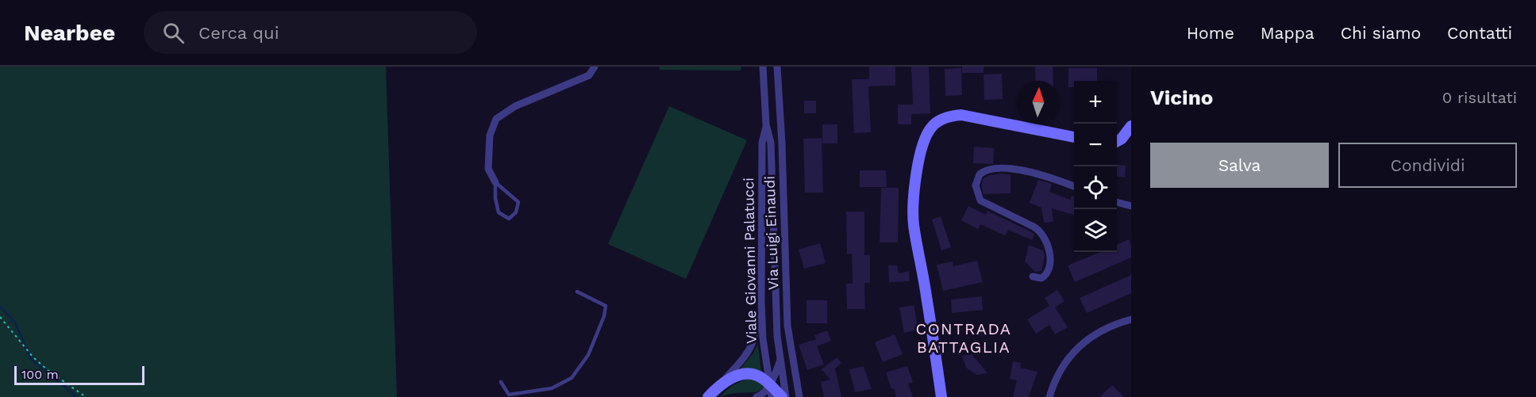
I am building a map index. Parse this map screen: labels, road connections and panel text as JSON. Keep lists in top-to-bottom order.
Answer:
{
  "streets": {
    "street": ["Via Luigi Einaudi", "Viale Giovanni Palatucci"]
  },
  "districts": ["CONTRADA BATTAGLIA"],
  "scale_bar": "100 m",
  "north": "top",
  "page": {
    "header": "Nearbee",
    "search": "Cerca qui",
    "nav": [
      "Home",
      "Mappa",
      "Chi siamo",
      "Contatti"
    ],
    "heading": ["Vicino", "0 risultati"],
    "map_buttons": ["+", "−"],
    "buttons": ["Salva", "Condividi"],
    "scale": "100 m"
  }
}
